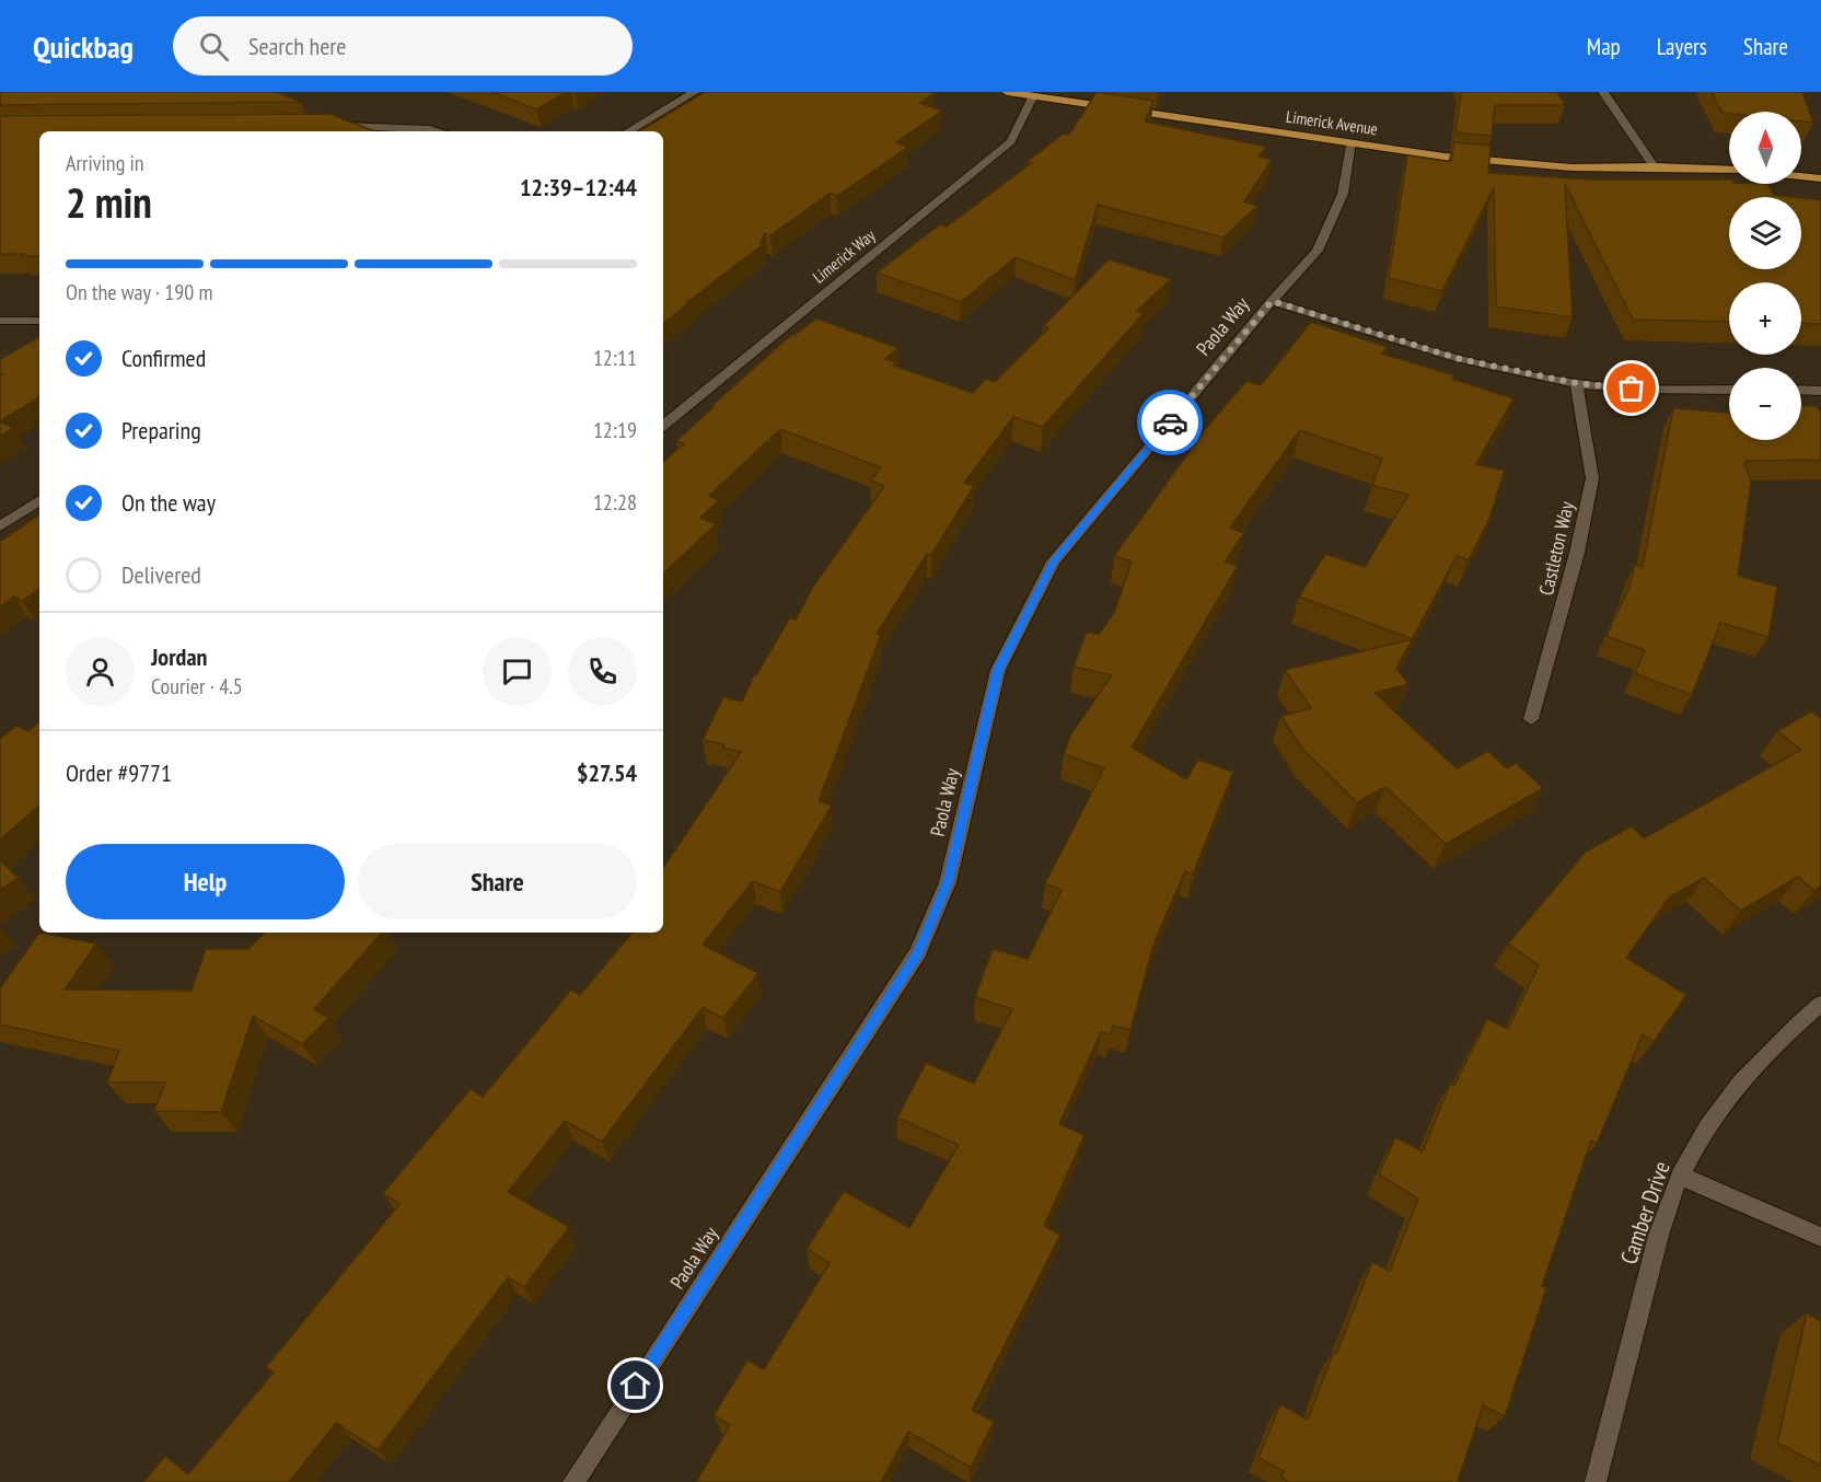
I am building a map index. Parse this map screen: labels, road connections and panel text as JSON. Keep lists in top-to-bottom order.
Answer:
{
  "streets": {
    "main road": ["Limerick Avenue"],
    "street": [
      "Limerick Way",
      "Paola Way",
      "Castleton Way",
      "Camber Drive"
    ]
  },
  "crossings": [
    ["Limerick Avenue", "Limerick Way"],
    ["Limerick Avenue", "Paola Way"]
  ],
  "north": "top",
  "page": {
    "header": "Quickbag",
    "search": "Search here",
    "nav": ["Map", "Layers", "Share"],
    "map_buttons": ["+", "−"],
    "heading": ["2 min", "Arriving in", "12:39–12:44"],
    "panel": [
      "Jordan",
      "Courier · 4.5",
      "Order #9771",
      "$27.54"
    ],
    "bar": "On the way · 190 m",
    "list": [
      ["Confirmed", "12:11"],
      ["Preparing", "12:19"],
      ["On the way", "12:28"],
      "Delivered"
    ],
    "buttons": ["Help", "Share"]
  }
}
